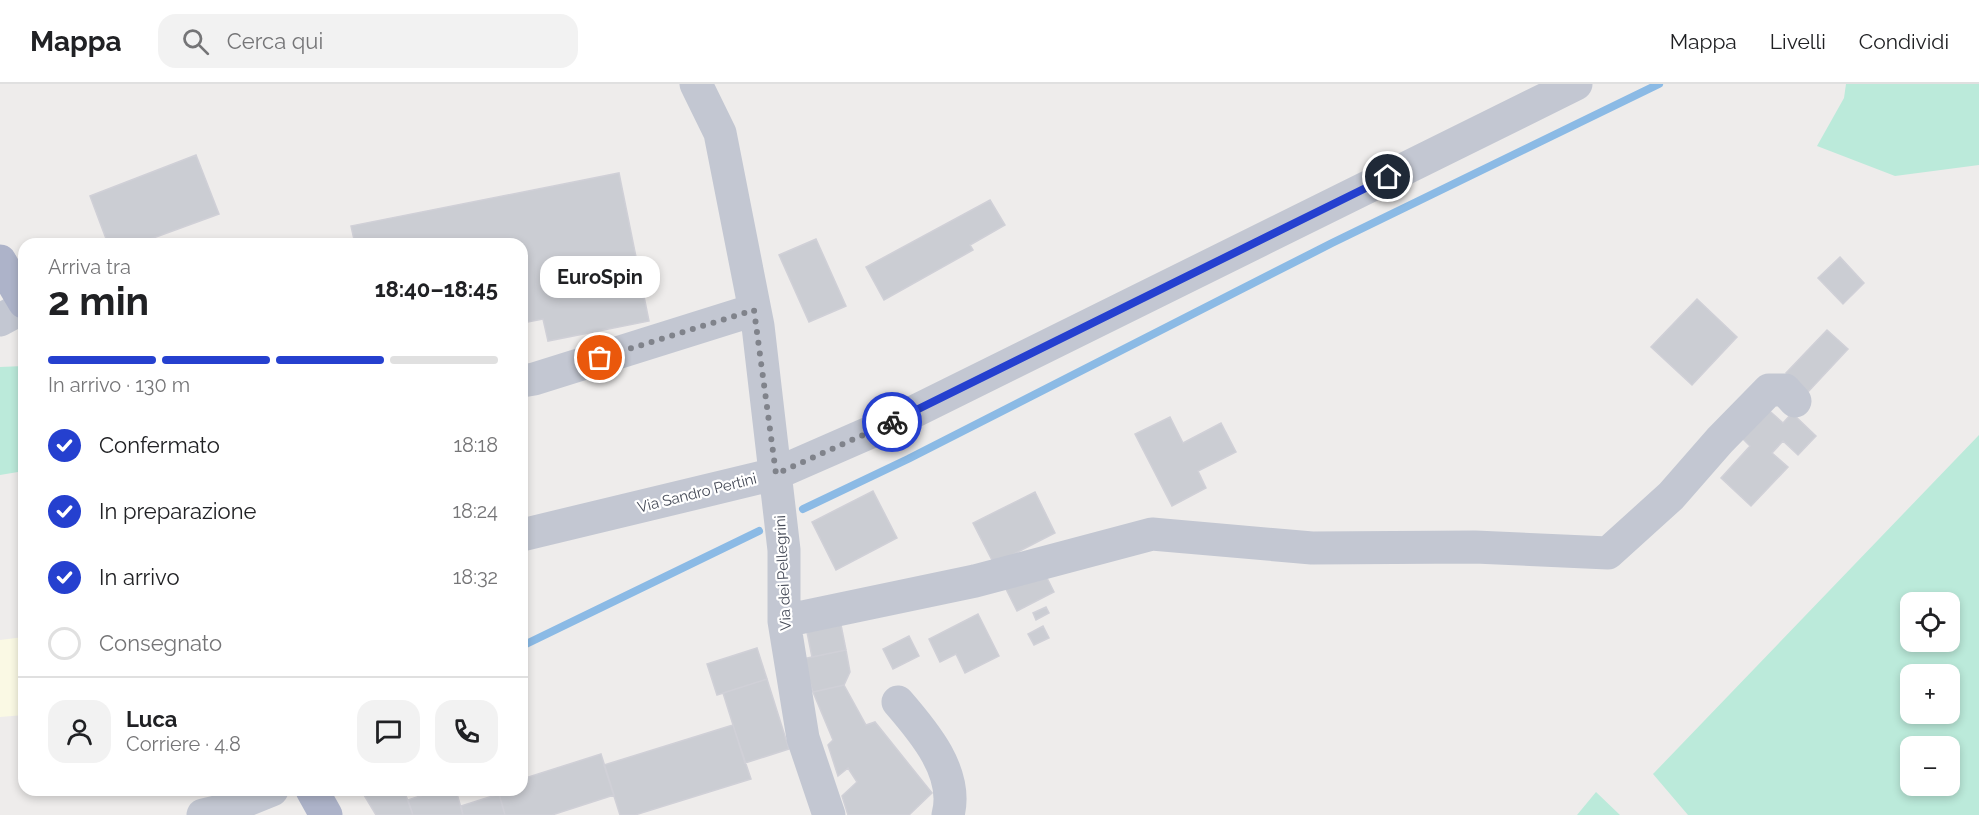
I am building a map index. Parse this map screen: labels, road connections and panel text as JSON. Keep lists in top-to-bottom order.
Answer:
{
  "streets": {
    "street": ["Via Sandro Pertini", "Via dei Pellegrini"]
  },
  "crossings": [
    ["Via Sandro Pertini", "Via dei Pellegrini"]
  ],
  "places": ["EuroSpin"],
  "page": {
    "header": "Mappa",
    "search": "Cerca qui",
    "nav": ["Mappa", "Livelli", "Condividi"],
    "heading": ["2 min", "Arriva tra", "18:40–18:45"],
    "panel": ["Luca", "Corriere · 4.8"],
    "bubble": "EuroSpin",
    "bar": "In arrivo · 130 m",
    "list": [
      ["Confermato", "18:18"],
      ["In preparazione", "18:24"],
      ["In arrivo", "18:32"],
      "Consegnato"
    ],
    "map_buttons": ["+", "−"]
  }
}
